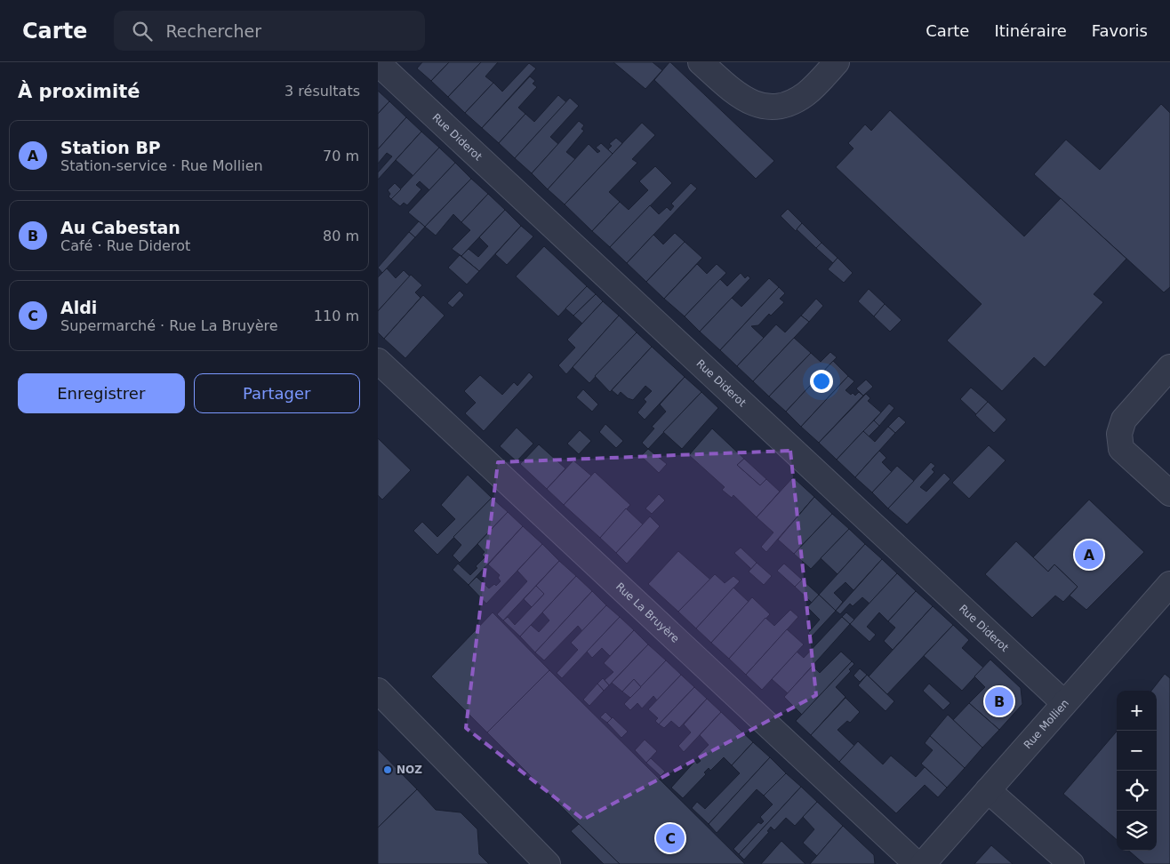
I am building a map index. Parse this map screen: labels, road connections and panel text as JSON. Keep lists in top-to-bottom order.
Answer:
{
  "streets": {
    "street": ["Rue Diderot", "Rue La Bruyère", "Rue Mollien"]
  },
  "crossings": [
    ["Rue Diderot", "Rue Mollien"]
  ],
  "places": ["NOZ"],
  "page": {
    "header": "Carte",
    "search": "Rechercher",
    "nav": ["Carte", "Itinéraire", "Favoris"],
    "heading": ["À proximité", "3 résultats"],
    "list": [
      {
        "mark": "A",
        "name": "Station BP",
        "note": "Station-service · Rue Mollien",
        "value": "70 m"
      },
      {
        "mark": "B",
        "name": "Au Cabestan",
        "note": "Café · Rue Diderot",
        "value": "80 m"
      },
      {
        "mark": "C",
        "name": "Aldi",
        "note": "Supermarché · Rue La Bruyère",
        "value": "110 m"
      }
    ],
    "buttons": ["Enregistrer", "Partager"],
    "pins": ["A", "B", "C"],
    "map_buttons": ["+", "−"]
  }
}
